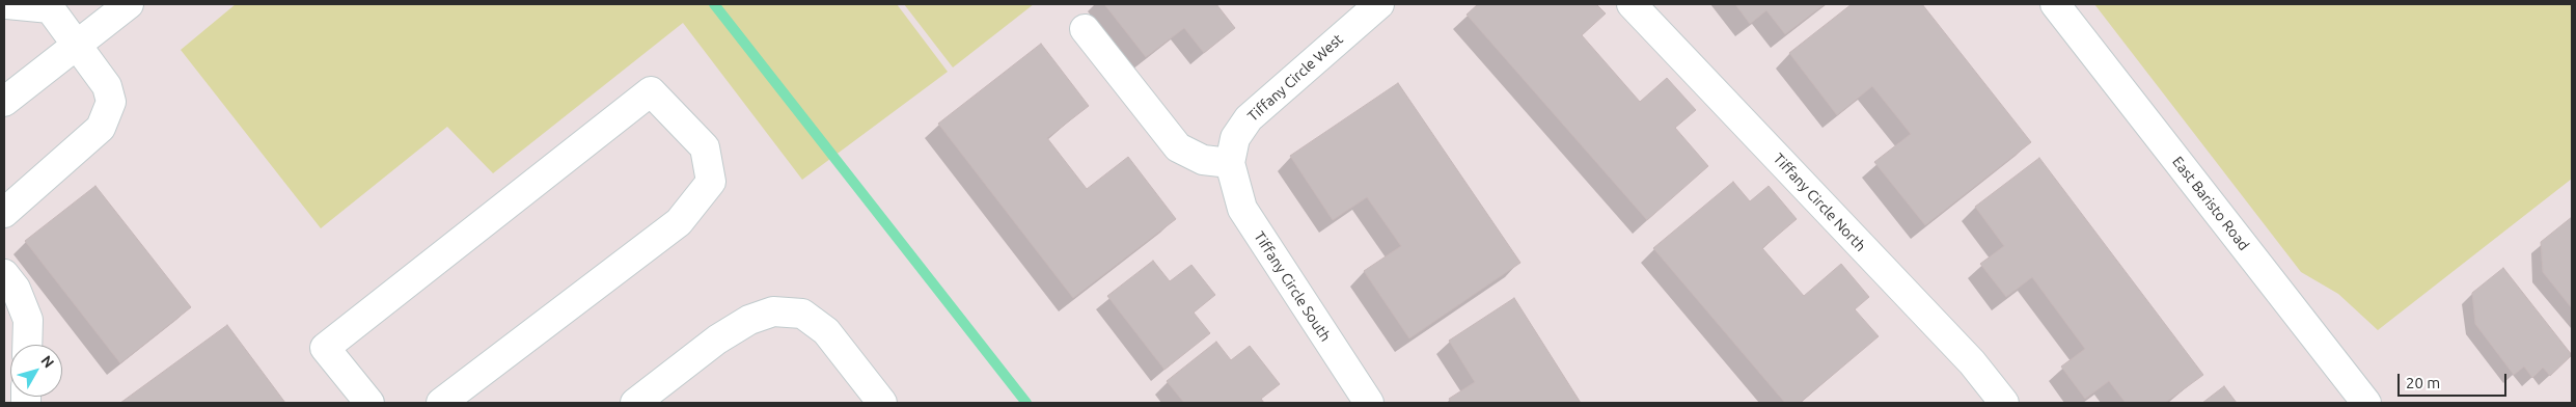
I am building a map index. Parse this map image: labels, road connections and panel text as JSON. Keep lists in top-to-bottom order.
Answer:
{
  "streets": {
    "street": [
      "Tiffany Circle West",
      "Tiffany Circle North",
      "East Baristo Road",
      "Tiffany Circle South"
    ]
  },
  "crossings": [
    ["Tiffany Circle West", "Tiffany Circle South"]
  ],
  "scale_bar": "20 m",
  "north": "top right"
}
